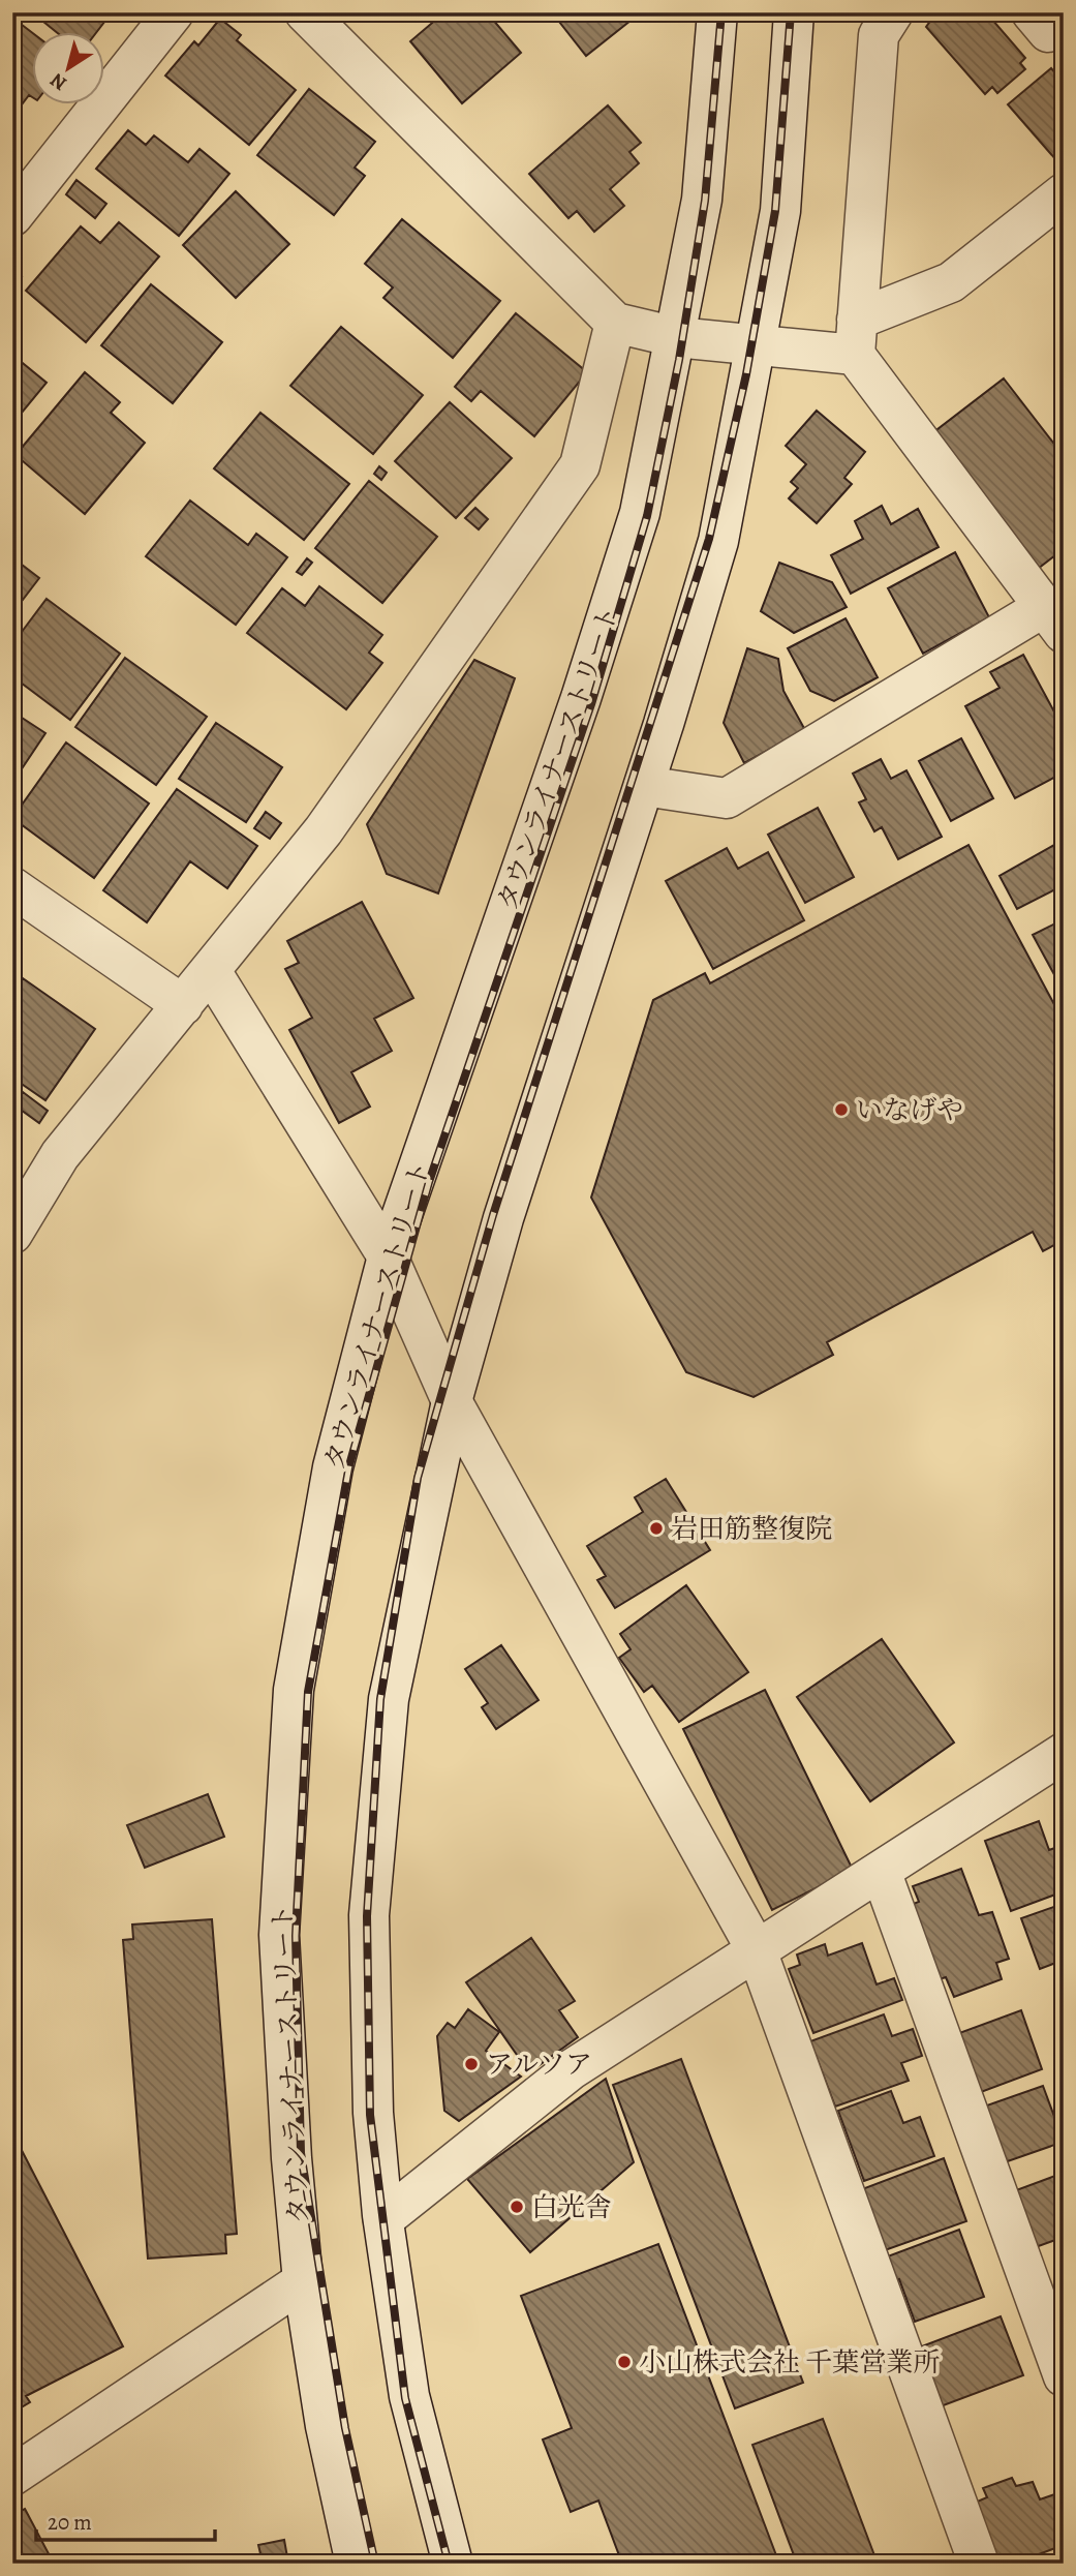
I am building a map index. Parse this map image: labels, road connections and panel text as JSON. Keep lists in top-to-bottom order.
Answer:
{
  "streets": {
    "street": ["タウンライナーストリート"]
  },
  "places": [
    "いなげや",
    "岩田筋整復院",
    "アルソア",
    "白光舎",
    "小山株式会社 千葉営業所"
  ],
  "scale_bar": "20 m",
  "north": "bottom left"
}
